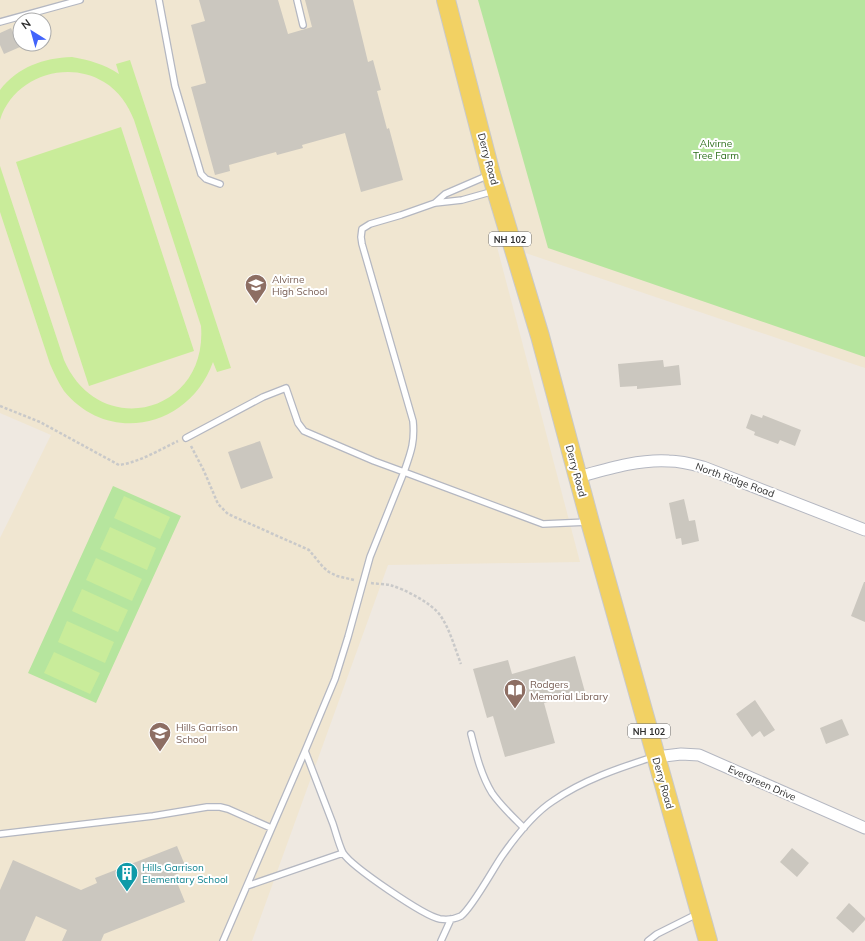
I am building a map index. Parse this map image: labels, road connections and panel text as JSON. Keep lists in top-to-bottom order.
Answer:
{
  "streets": {
    "main road": ["Derry Road", "NH 102"],
    "street": ["North Ridge Road", "Evergreen Drive"]
  },
  "crossings": [
    ["Derry Road", "North Ridge Road"],
    ["Derry Road", "Evergreen Drive"]
  ],
  "parks": ["Alvirne Tree Farm"],
  "places": {
    "school or university": ["Alvirne High School", "Hills Garrison School"],
    "library": ["Rodgers Memorial Library"],
    "building": ["Hills Garrison Elementary School"]
  },
  "north": "top left"
}
